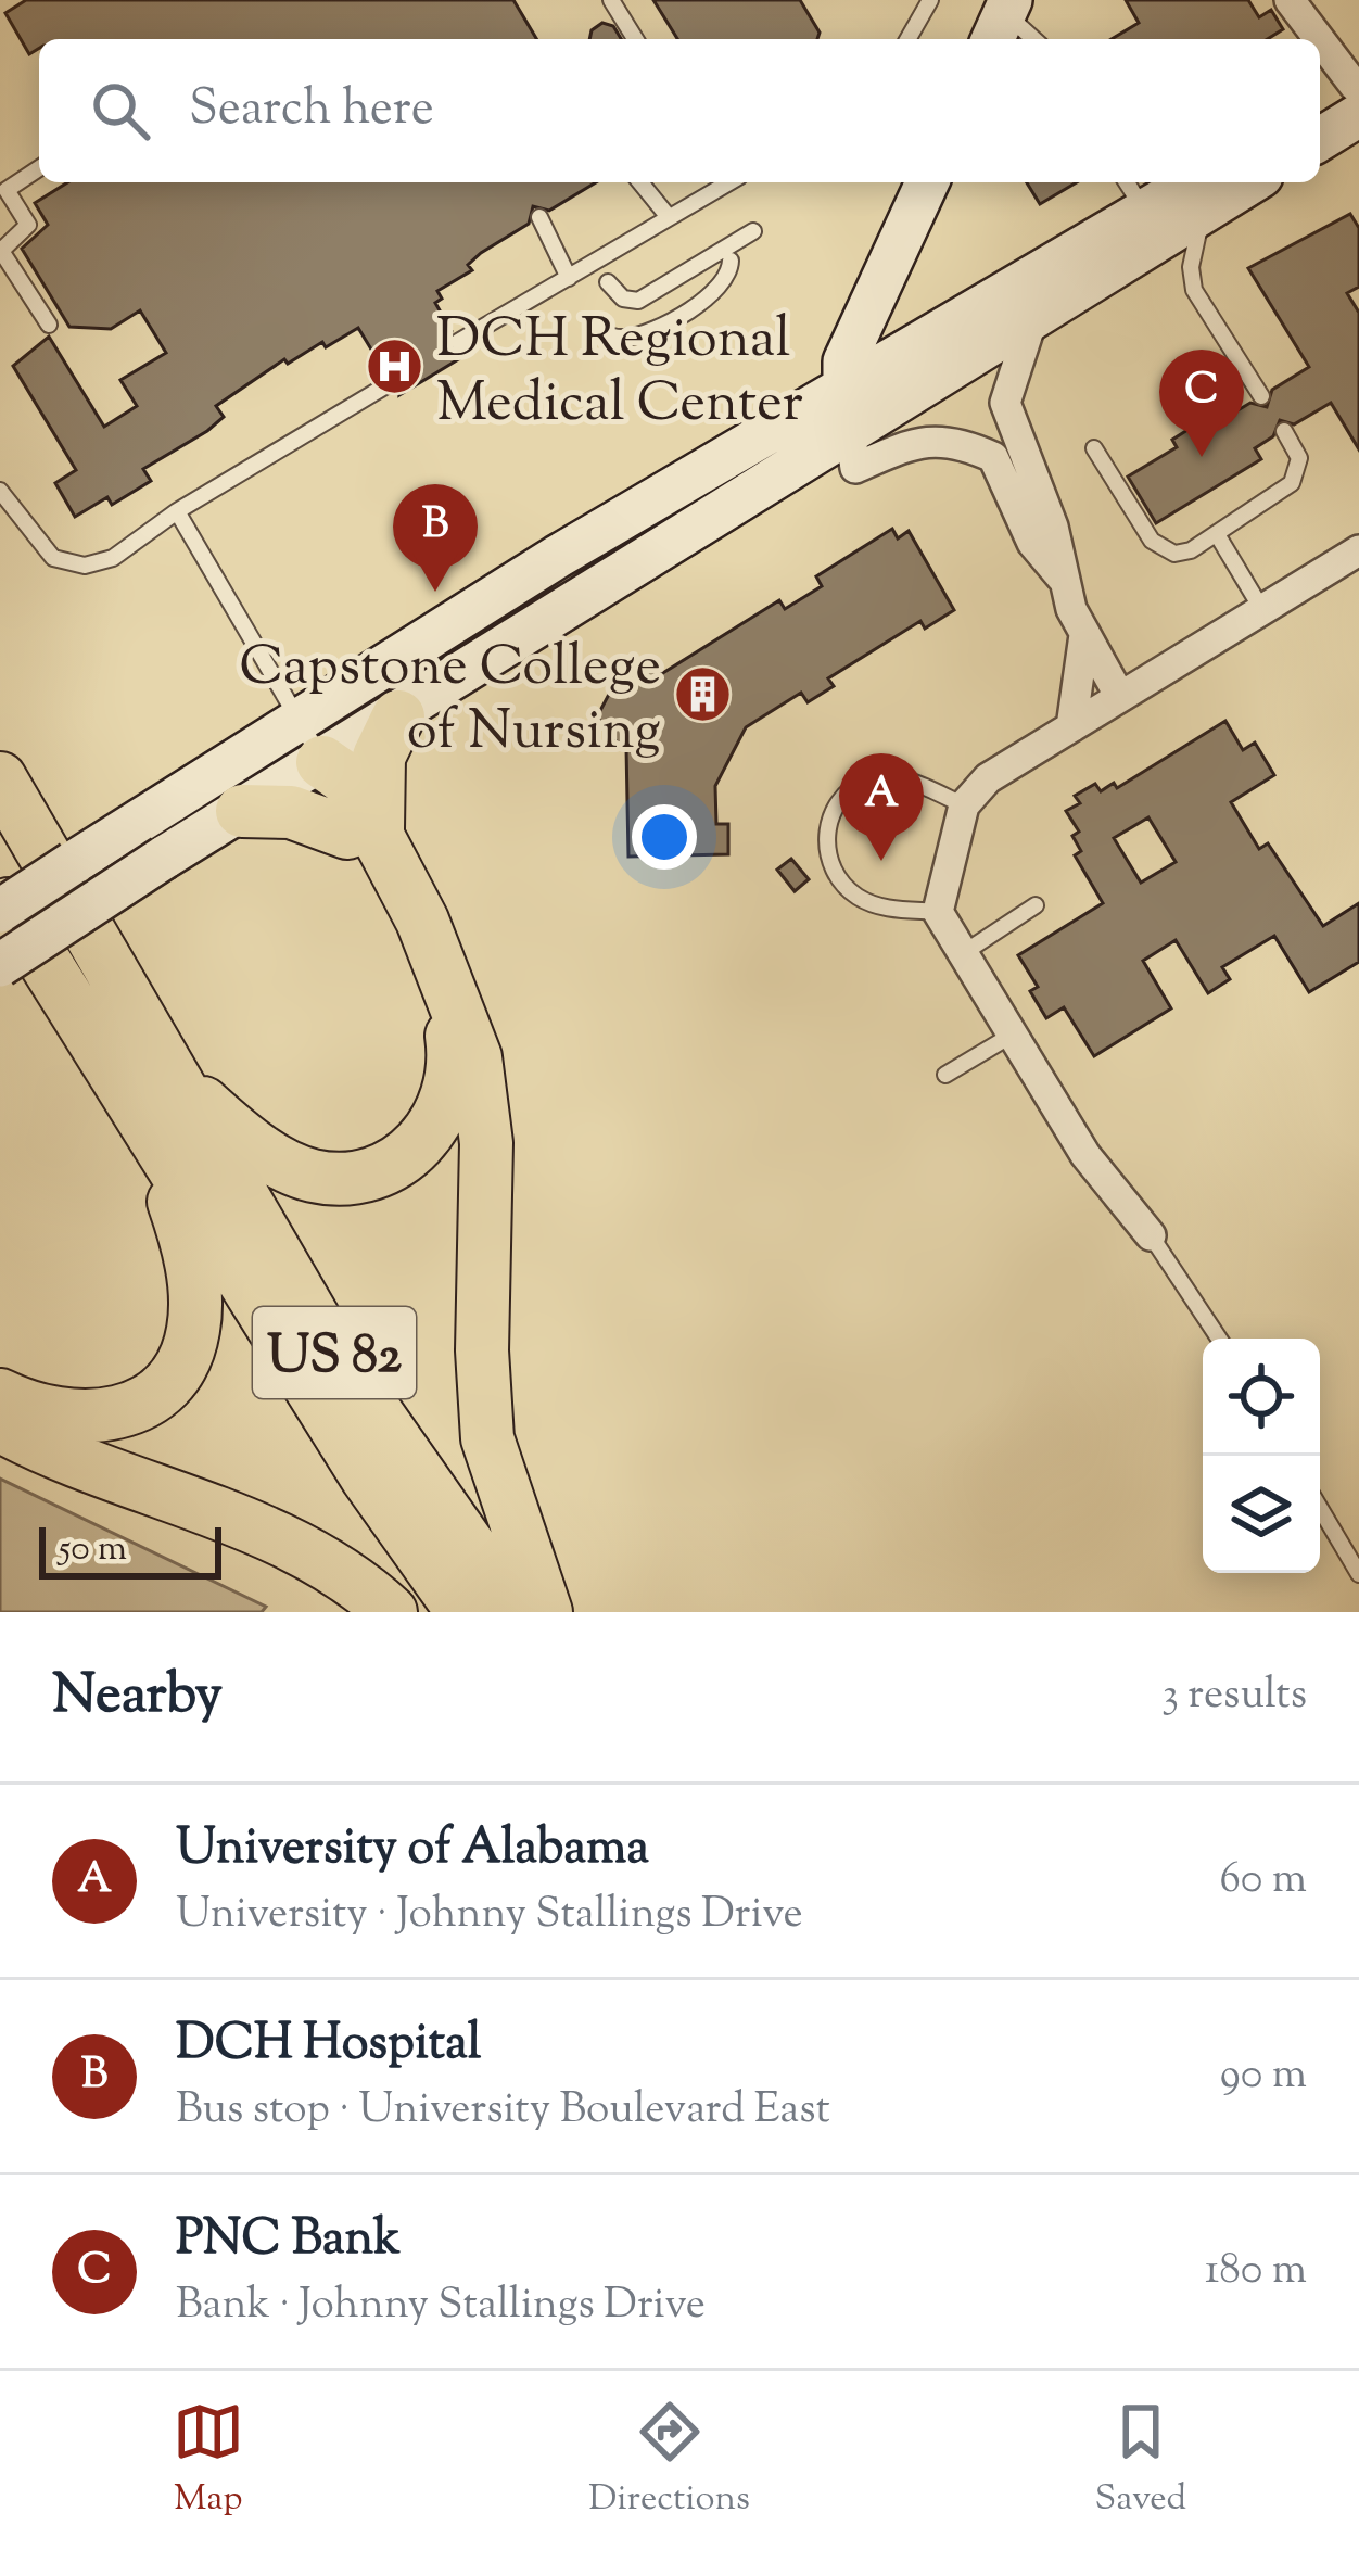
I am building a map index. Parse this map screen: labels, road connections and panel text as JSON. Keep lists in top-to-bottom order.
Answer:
{
  "streets": {
    "highway": ["US 82"]
  },
  "places": {
    "hospital": ["DCH Regional Medical Center"],
    "building": ["Capstone College of Nursing"]
  },
  "scale_bar": "50 m",
  "page": {
    "search": "Search here",
    "pins": ["C", "B", "A"],
    "scale": "50 m",
    "heading": ["Nearby", "3 results"],
    "list": [
      {
        "mark": "A",
        "name": "University of Alabama",
        "note": "University · Johnny Stallings Drive",
        "value": "60 m"
      },
      {
        "mark": "B",
        "name": "DCH Hospital",
        "note": "Bus stop · University Boulevard East",
        "value": "90 m"
      },
      {
        "mark": "C",
        "name": "PNC Bank",
        "note": "Bank · Johnny Stallings Drive",
        "value": "180 m"
      }
    ],
    "nav": ["Map", "Directions", "Saved"]
  }
}
